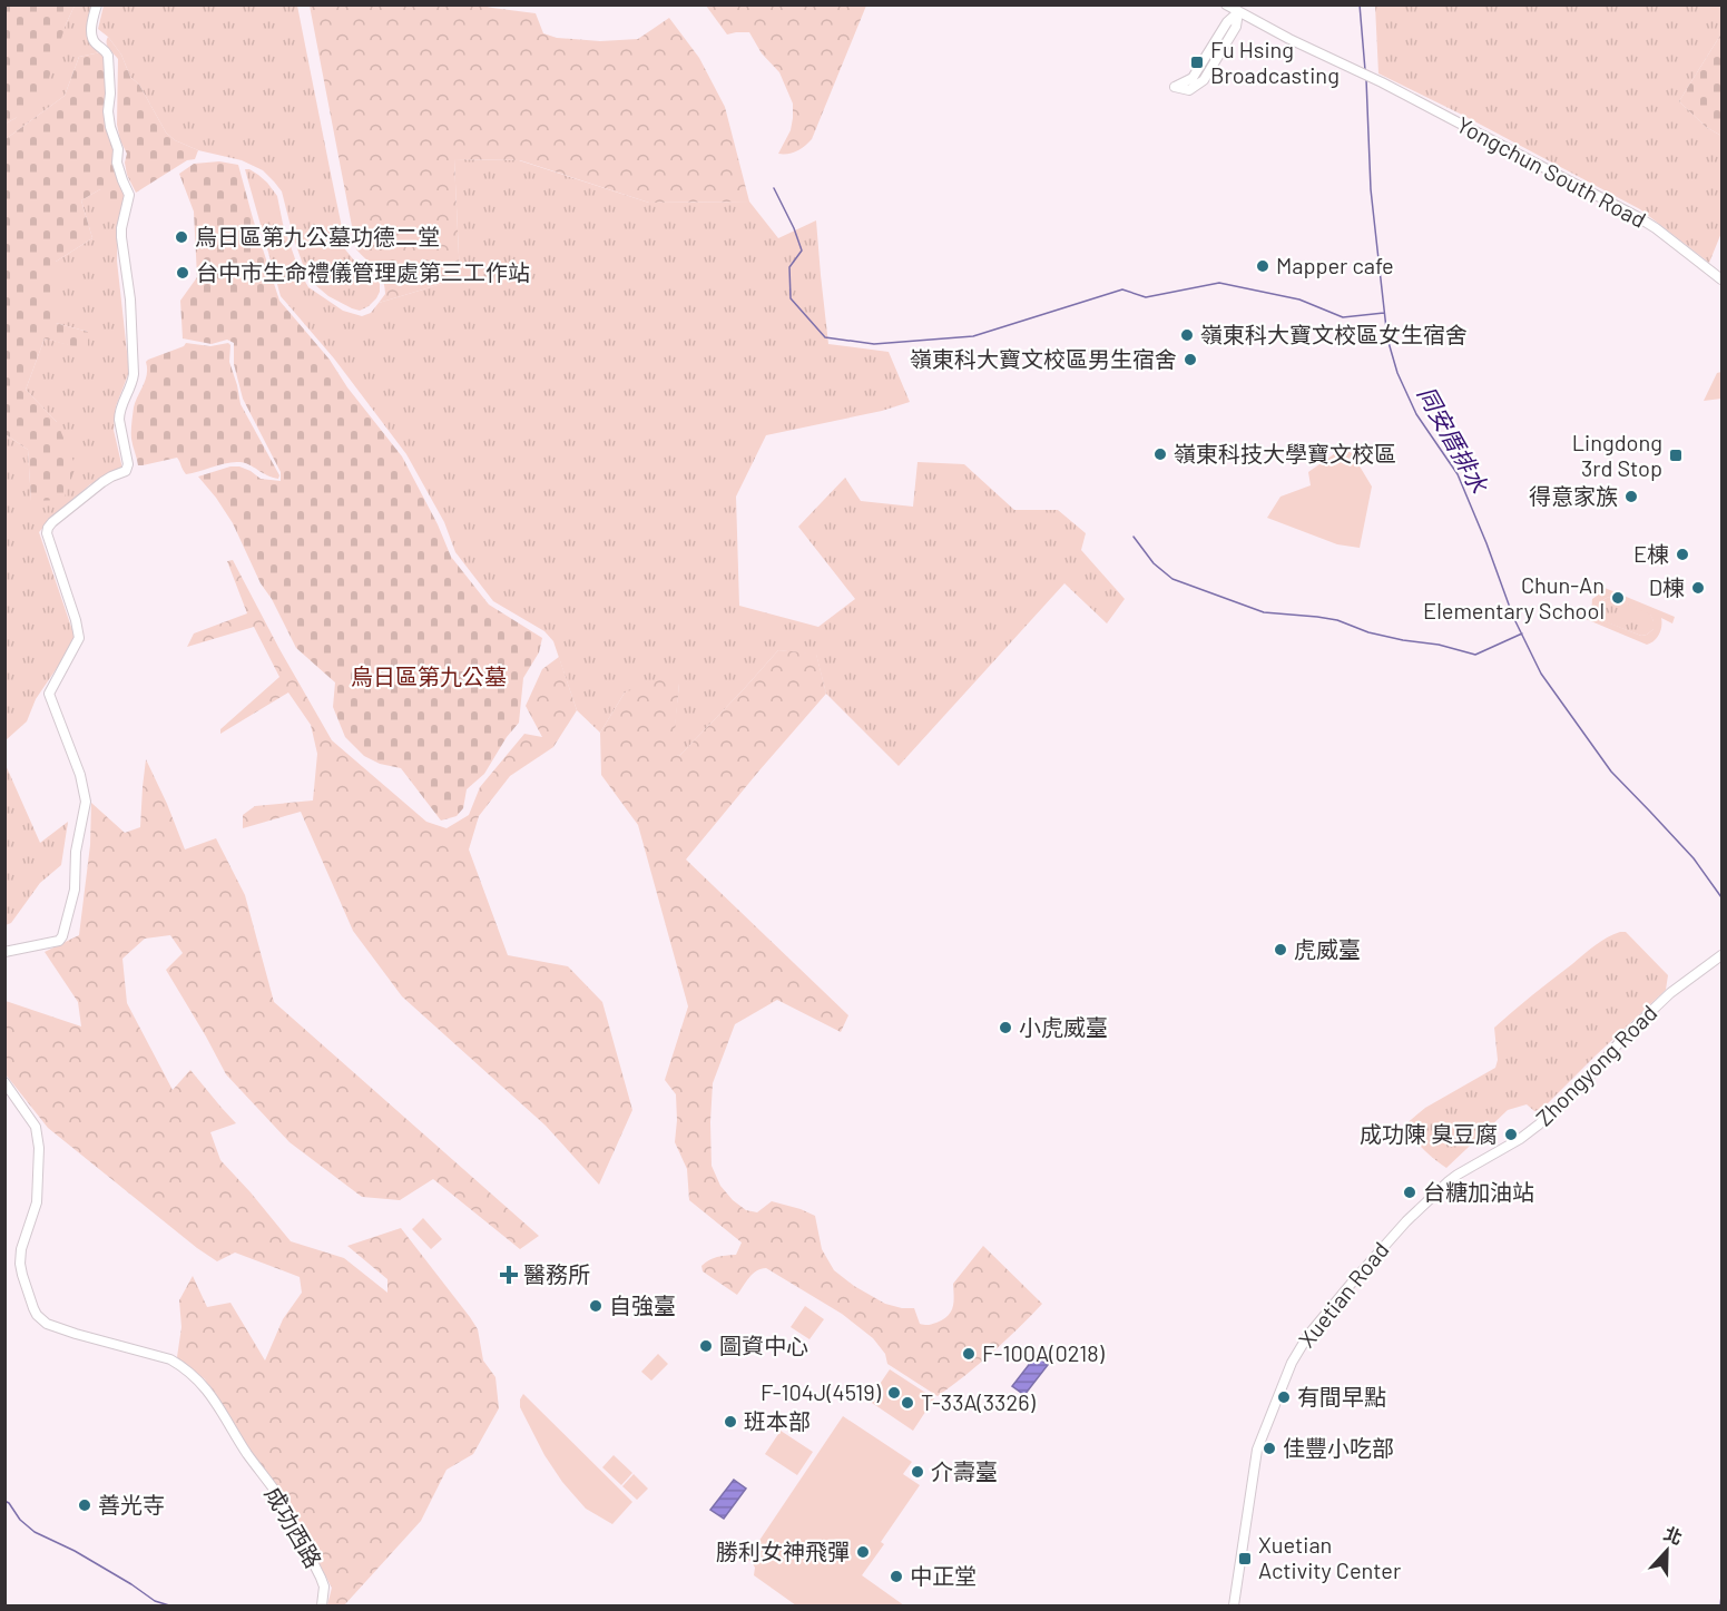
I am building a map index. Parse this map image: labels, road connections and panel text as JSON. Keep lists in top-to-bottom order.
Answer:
{
  "streets": {
    "street": ["Yongchun South Road", "Zhongyong Road", "Xuetian Road"]
  },
  "crossings": [
    ["Zhongyong Road", "Xuetian Road"]
  ],
  "water": ["同安厝排水"],
  "parks": ["烏日區第九公墓"],
  "places": {
    "transit": ["Fu Hsing Broadcasting", "Lingdong 3rd Stop", "Xuetian Activity Center"],
    "other": [
      "烏日區第九公墓功德二堂",
      "Mapper cafe",
      "台中市生命禮儀管理處第三工作站",
      "嶺東科大寶文校區女生宿舍",
      "嶺東科大寶文校區男生宿舍",
      "嶺東科技大學寶文校區",
      "得意家族",
      "E棟",
      "D棟",
      "Chun-An Elementary School",
      "虎威臺",
      "小虎威臺",
      "成功陳 臭豆腐",
      "台糖加油站",
      "自強臺",
      "圖資中心",
      "F-100A(0218)",
      "F-104J(4519)",
      "有間早點",
      "T-33A(3326)",
      "班本部",
      "佳豐小吃部",
      "介壽臺",
      "善光寺",
      "勝利女神飛彈",
      "中正堂"
    ],
    "health": ["醫務所"]
  },
  "north": "top"
}
